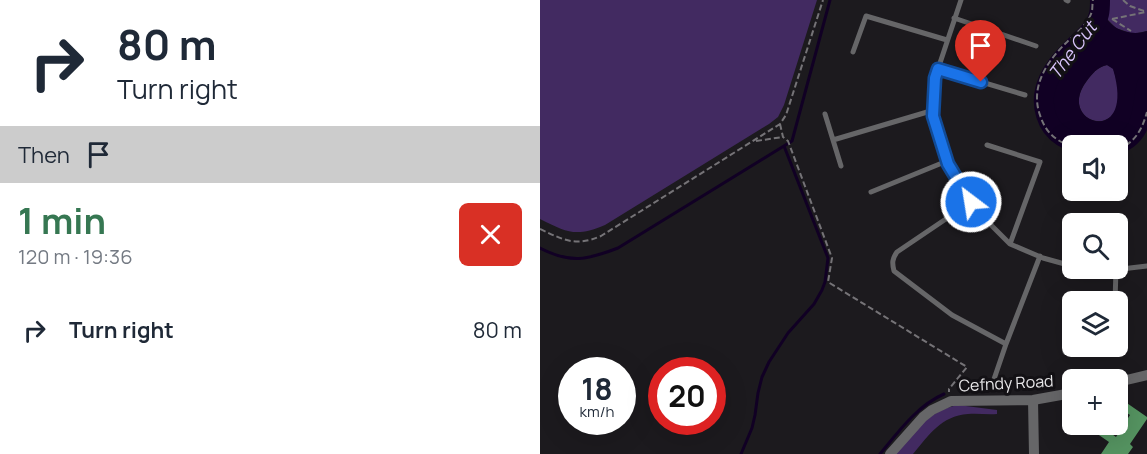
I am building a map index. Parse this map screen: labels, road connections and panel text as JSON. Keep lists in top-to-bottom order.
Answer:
{
  "streets": {
    "street": ["Cefndy Road"]
  },
  "water": ["The Cut"],
  "page": {
    "turn": ["80 m", "Turn right"],
    "then": "Then",
    "map_buttons": "+",
    "heading": ["1 min", "120 m · 19:36"],
    "list": [
      {
        "name": "Turn right",
        "value": "80 m"
      }
    ],
    "speed": "18 km/h",
    "limit": "20"
  }
}
